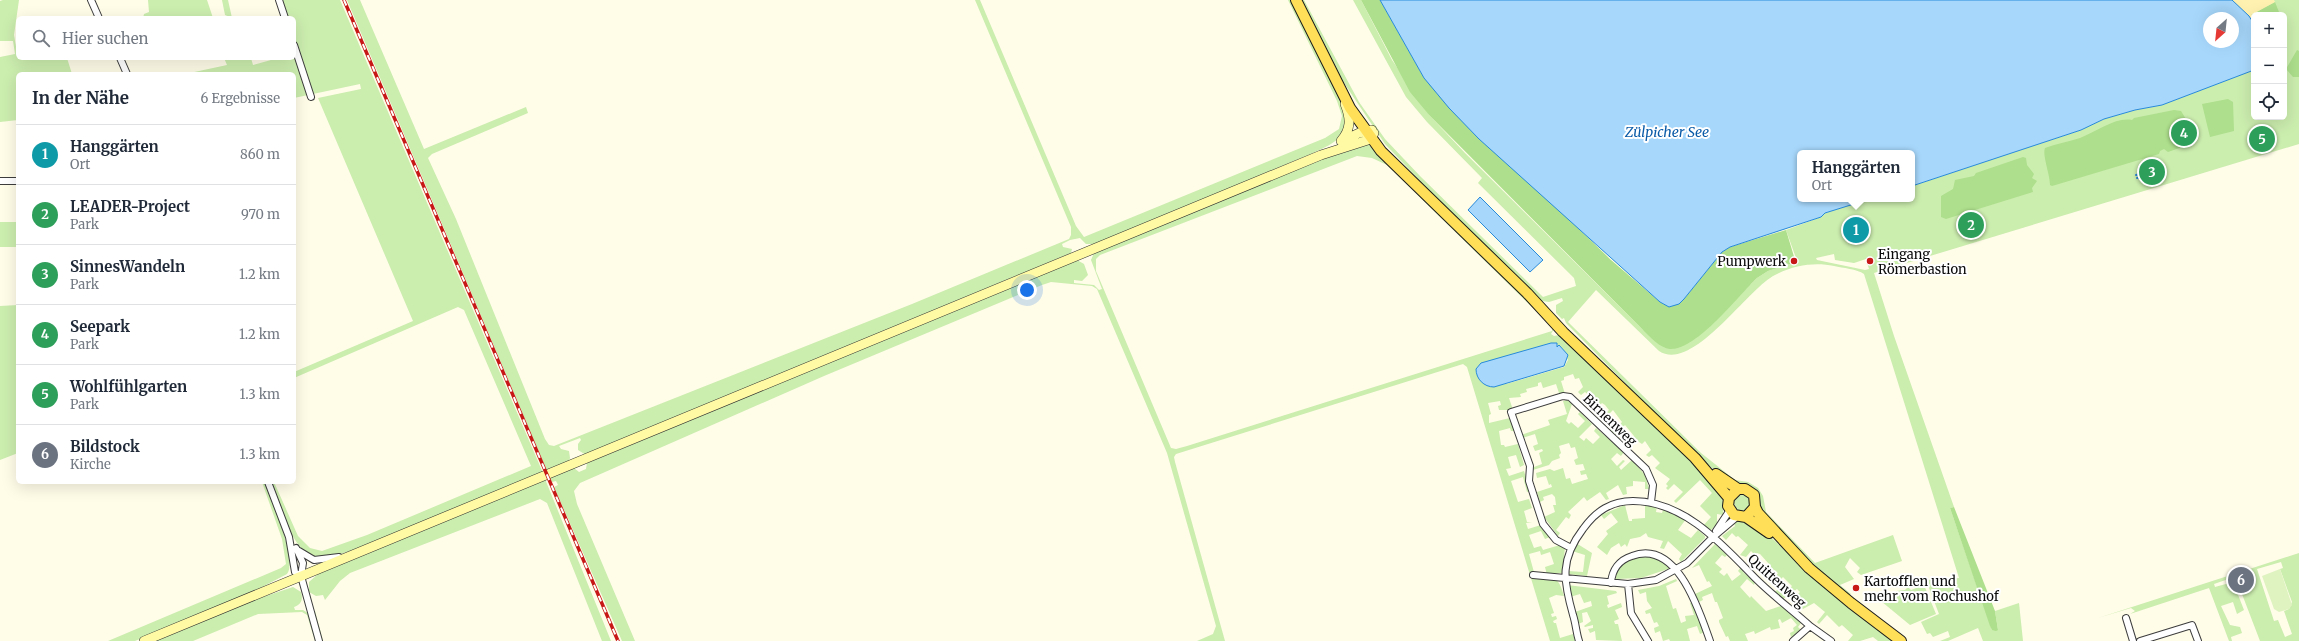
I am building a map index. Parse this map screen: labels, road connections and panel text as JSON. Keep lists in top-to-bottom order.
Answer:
{
  "streets": {
    "street": ["Birnenweg", "Quittenweg"]
  },
  "crossings": [
    ["Birnenweg", "Quittenweg"]
  ],
  "water": ["Zülpicher See"],
  "places": ["Pumpwerk", "Eingang Römerbastion", "Kartofflen und mehr vom Rochushof"],
  "north": "bottom left",
  "page": {
    "map_buttons": ["+", "−"],
    "search": "Hier suchen",
    "heading": ["In der Nähe", "6 Ergebnisse"],
    "pins": [
      "4",
      "5",
      "3",
      "2",
      "1",
      "6"
    ],
    "list": [
      {
        "mark": "1",
        "name": "Hanggärten",
        "note": "Ort",
        "value": "860 m"
      },
      {
        "mark": "2",
        "name": "LEADER-Project",
        "note": "Park",
        "value": "970 m"
      },
      {
        "mark": "3",
        "name": "SinnesWandeln",
        "note": "Park",
        "value": "1.2 km"
      },
      {
        "mark": "4",
        "name": "Seepark",
        "note": "Park",
        "value": "1.2 km"
      },
      {
        "mark": "5",
        "name": "Wohlfühlgarten",
        "note": "Park",
        "value": "1.3 km"
      },
      {
        "mark": "6",
        "name": "Bildstock",
        "note": "Kirche",
        "value": "1.3 km"
      }
    ],
    "popup": ["Hanggärten", "Ort"]
  }
}
